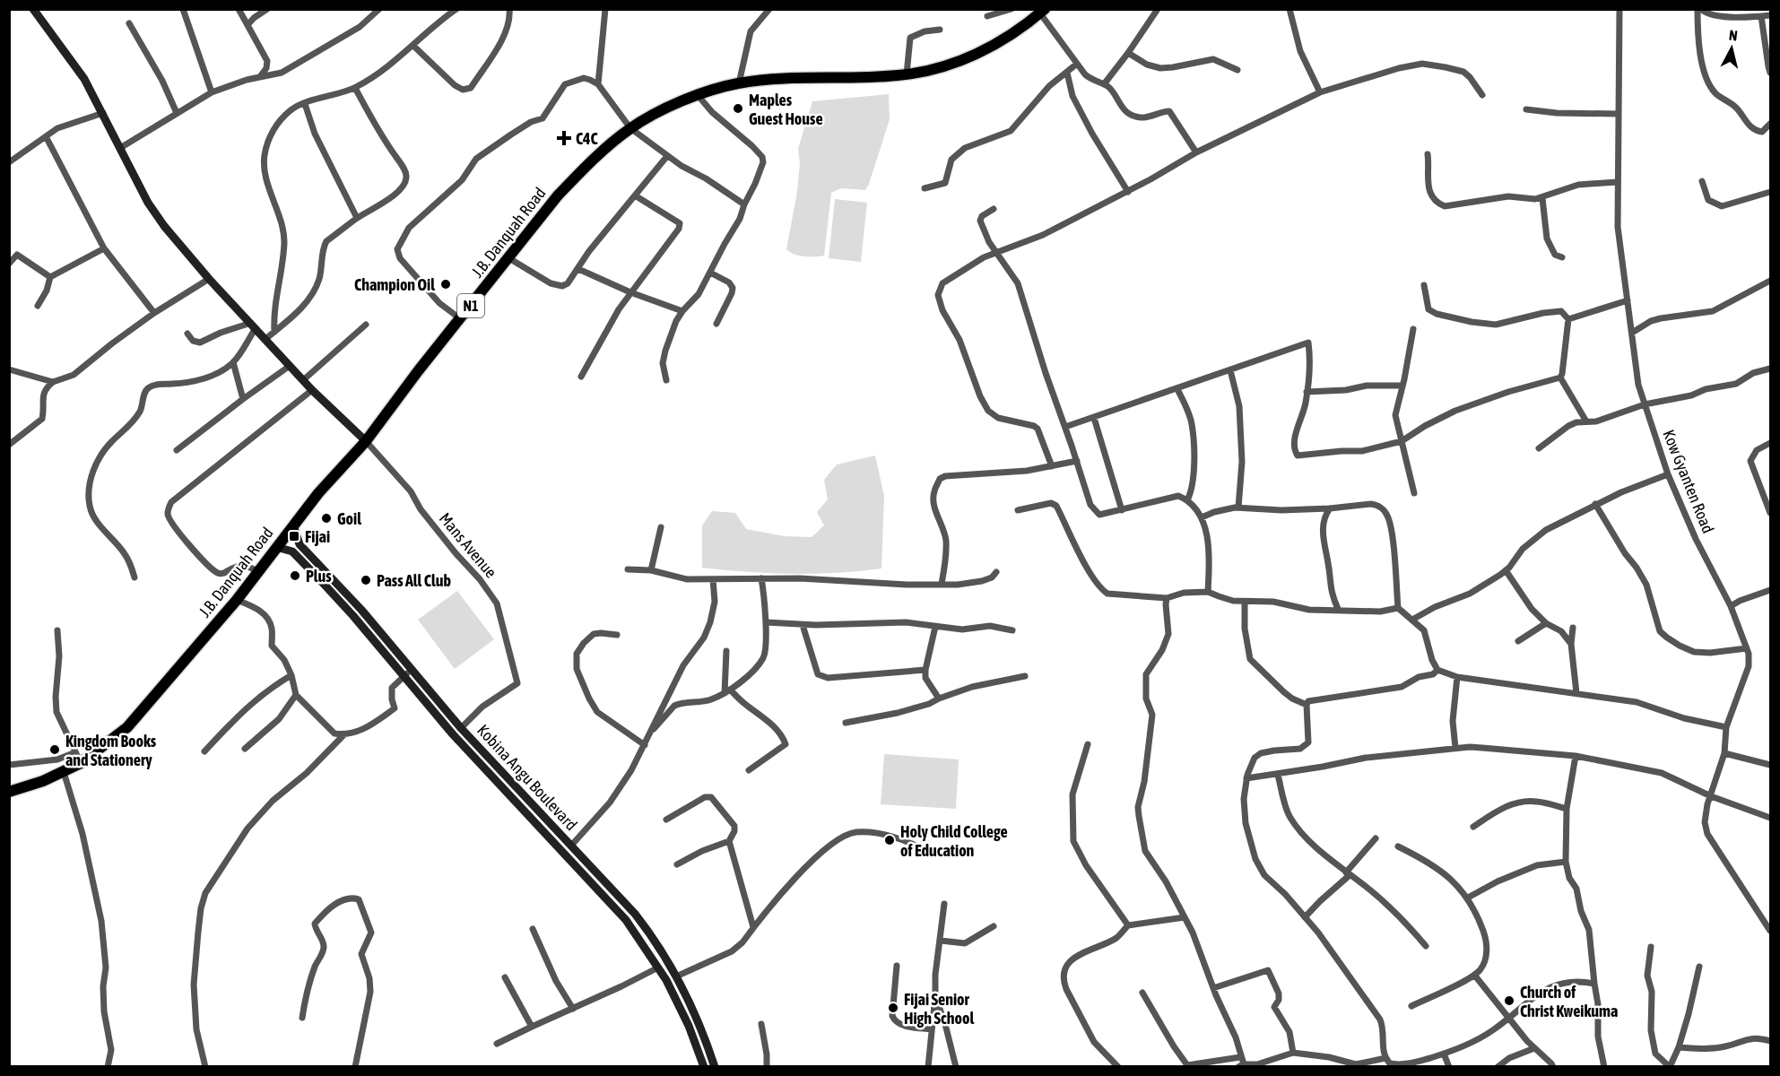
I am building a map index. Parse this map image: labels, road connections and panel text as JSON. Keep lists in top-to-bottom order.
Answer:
{
  "streets": {
    "highway": ["J.B. Danquah Road", "N1"],
    "street": ["Kow Gyanten Road", "Mans Avenue", "Kobina Angu Boulevard"]
  },
  "crossings": [
    ["J.B. Danquah Road", "Mans Avenue"],
    ["J.B. Danquah Road", "Kobina Angu Boulevard"],
    ["Mans Avenue", "Kobina Angu Boulevard"]
  ],
  "places": {
    "other": [
      "Maples Guest House",
      "Champion Oil",
      "Goil",
      "Plus",
      "Pass All Club",
      "Kingdom Books and Stationery",
      "Holy Child College of Education",
      "Church of Christ Kweikuma",
      "Fijai Senior High School"
    ],
    "health": ["C4C"],
    "transit": ["Fijai"]
  },
  "north": "top"
}
